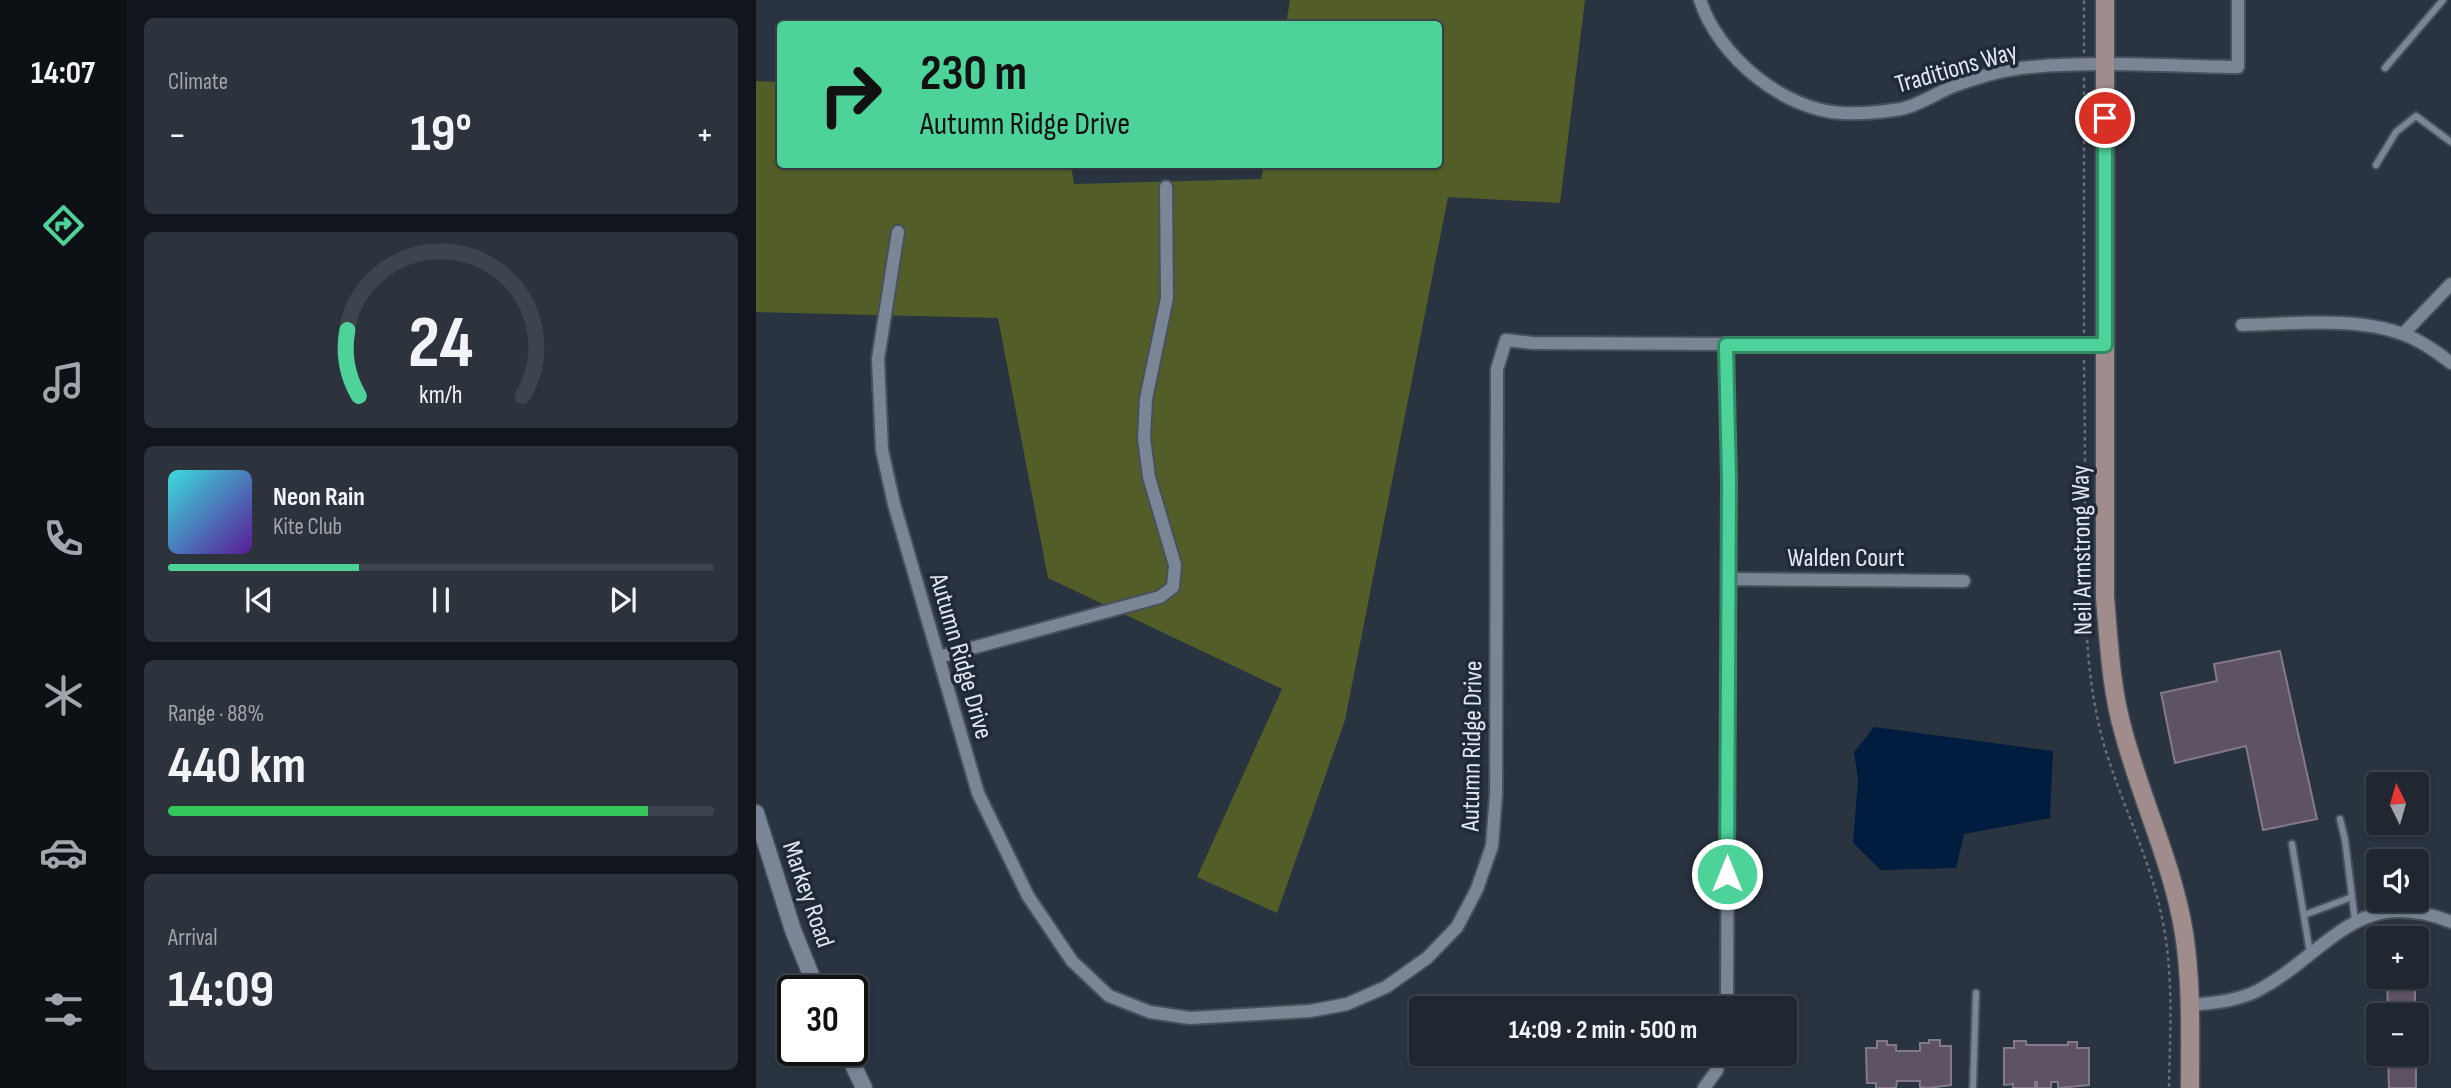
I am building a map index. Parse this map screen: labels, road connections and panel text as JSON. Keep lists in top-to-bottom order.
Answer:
{
  "streets": {
    "main road": ["Neil Armstrong Way"],
    "street": [
      "Traditions Way",
      "Walden Court",
      "Autumn Ridge Drive",
      "Markey Road"
    ]
  },
  "crossings": [
    ["Traditions Way", "Neil Armstrong Way"],
    ["Neil Armstrong Way", "Autumn Ridge Drive"]
  ],
  "north": "top",
  "page": {
    "tabs": "14:07",
    "tile": [
      "Climate",
      ["Range · 88%", "440 km"],
      ["Arrival", "14:09"]
    ],
    "turn": ["230 m", "Autumn Ridge Drive"],
    "heat": ["−", "19°", "+"],
    "song": ["Neon Rain", "Kite Club"],
    "map_buttons": ["+", "−"],
    "limit": "30",
    "trip": "14:09 · 2 min · 500 m",
    "gauge": ["24", "km/h"]
  }
}
